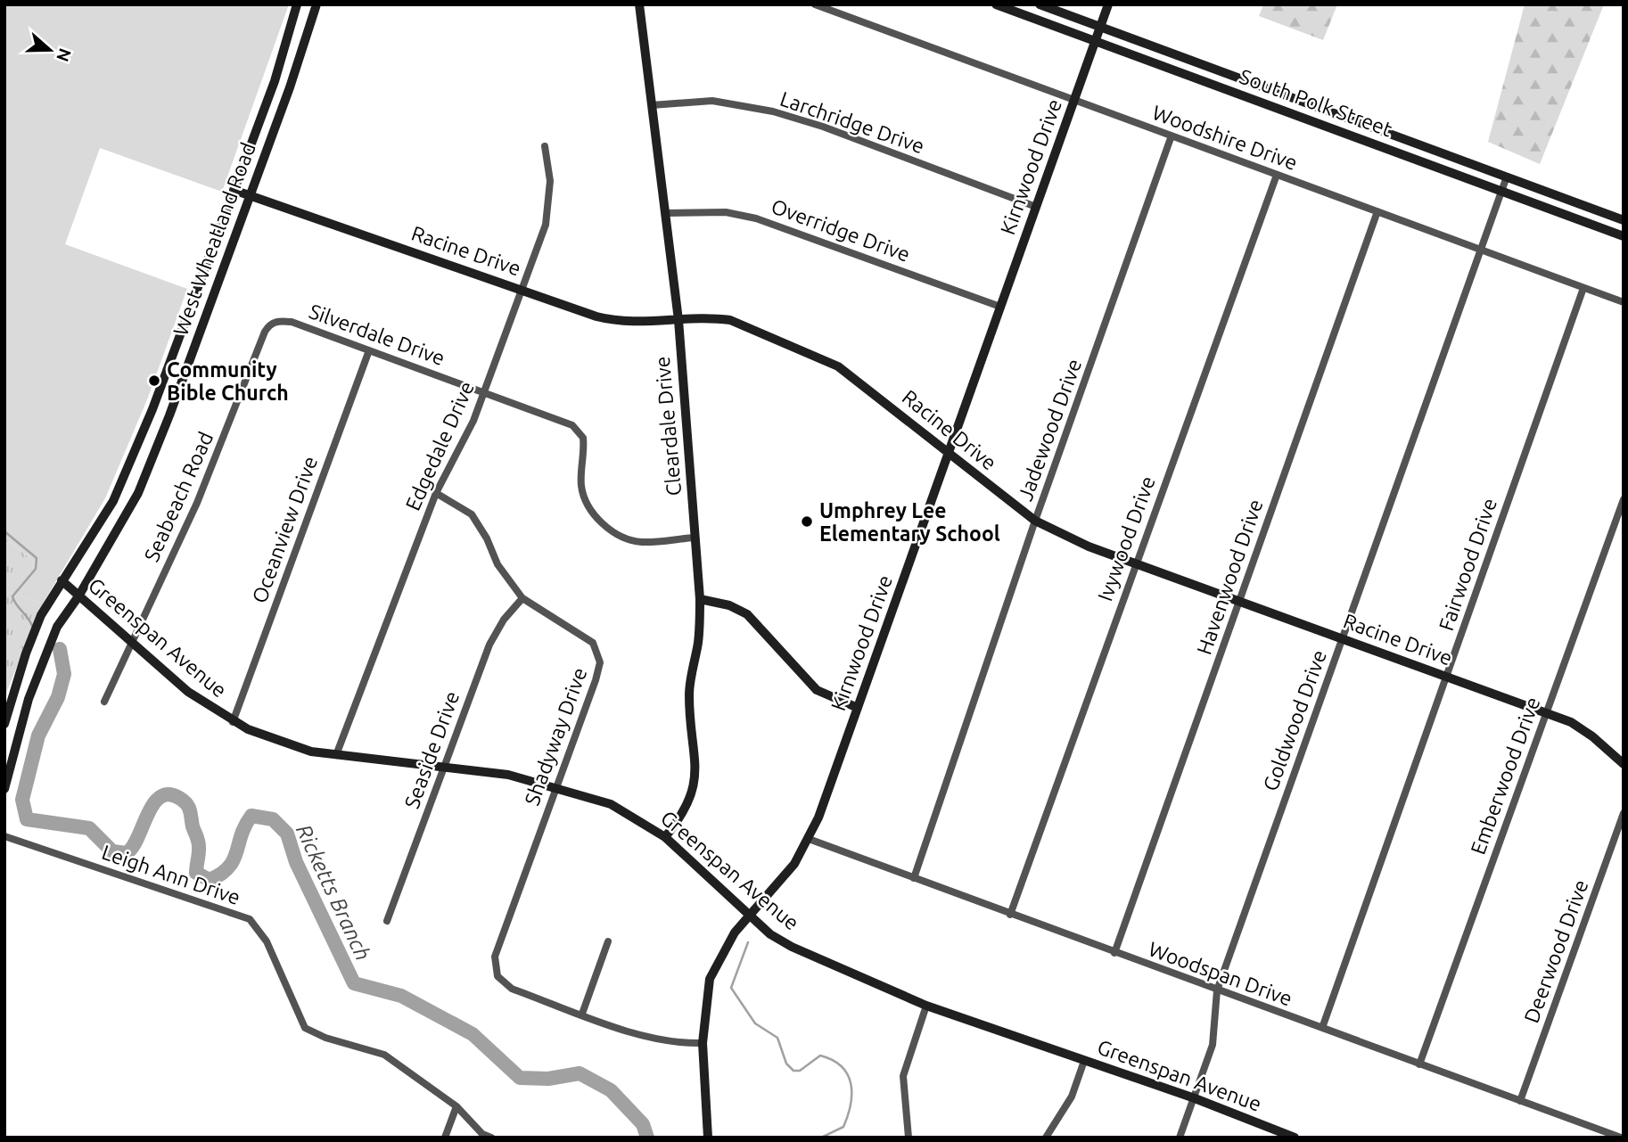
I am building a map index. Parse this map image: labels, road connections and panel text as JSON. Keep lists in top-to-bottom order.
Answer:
{
  "streets": {
    "street": [
      "South Polk Street",
      "Larchridge Drive",
      "Woodshire Drive",
      "Kirnwood Drive",
      "Overridge Drive",
      "West Wheatland Road",
      "Racine Drive",
      "Silverdale Drive",
      "Cleardale Drive",
      "Jadewood Drive",
      "Edgedale Drive",
      "Seabeach Road",
      "Oceanview Drive",
      "Ivywood Drive",
      "Fairwood Drive",
      "Havenwood Drive",
      "Greenspan Avenue",
      "Goldwood Drive",
      "Shadyway Drive",
      "Seaside Drive",
      "Emberwood Drive",
      "Leigh Ann Drive",
      "Deerwood Drive",
      "Woodspan Drive"
    ]
  },
  "crossings": [
    ["South Polk Street", "Kirnwood Drive"],
    ["South Polk Street", "Goldwood Drive"],
    ["Larchridge Drive", "Kirnwood Drive"],
    ["Larchridge Drive", "Cleardale Drive"],
    ["Woodshire Drive", "Kirnwood Drive"],
    ["Woodshire Drive", "Jadewood Drive"],
    ["Woodshire Drive", "Ivywood Drive"],
    ["Woodshire Drive", "Fairwood Drive"],
    ["Woodshire Drive", "Havenwood Drive"],
    ["Woodshire Drive", "Goldwood Drive"],
    ["Kirnwood Drive", "Overridge Drive"],
    ["Kirnwood Drive", "Racine Drive"],
    ["Kirnwood Drive", "Greenspan Avenue"],
    ["Kirnwood Drive", "Woodspan Drive"],
    ["Overridge Drive", "Cleardale Drive"],
    ["West Wheatland Road", "Racine Drive"],
    ["West Wheatland Road", "Greenspan Avenue"],
    ["Racine Drive", "Cleardale Drive"],
    ["Racine Drive", "Jadewood Drive"],
    ["Racine Drive", "Edgedale Drive"],
    ["Racine Drive", "Ivywood Drive"],
    ["Racine Drive", "Fairwood Drive"],
    ["Racine Drive", "Havenwood Drive"],
    ["Racine Drive", "Goldwood Drive"],
    ["Racine Drive", "Emberwood Drive"],
    ["Silverdale Drive", "Cleardale Drive"],
    ["Silverdale Drive", "Edgedale Drive"],
    ["Silverdale Drive", "Seabeach Road"],
    ["Silverdale Drive", "Oceanview Drive"],
    ["Cleardale Drive", "Greenspan Avenue"],
    ["Jadewood Drive", "Woodspan Drive"],
    ["Edgedale Drive", "Greenspan Avenue"],
    ["Edgedale Drive", "Shadyway Drive"],
    ["Seabeach Road", "Greenspan Avenue"],
    ["Oceanview Drive", "Greenspan Avenue"],
    ["Ivywood Drive", "Woodspan Drive"],
    ["Fairwood Drive", "Woodspan Drive"],
    ["Havenwood Drive", "Woodspan Drive"],
    ["Greenspan Avenue", "Goldwood Drive"],
    ["Greenspan Avenue", "Shadyway Drive"],
    ["Greenspan Avenue", "Seaside Drive"],
    ["Goldwood Drive", "Woodspan Drive"],
    ["Shadyway Drive", "Seaside Drive"],
    ["Emberwood Drive", "Woodspan Drive"],
    ["Deerwood Drive", "Woodspan Drive"]
  ],
  "water": ["Ricketts Branch"],
  "places": ["Community Bible Church", "Umphrey Lee Elementary School"],
  "north": "right"
}
